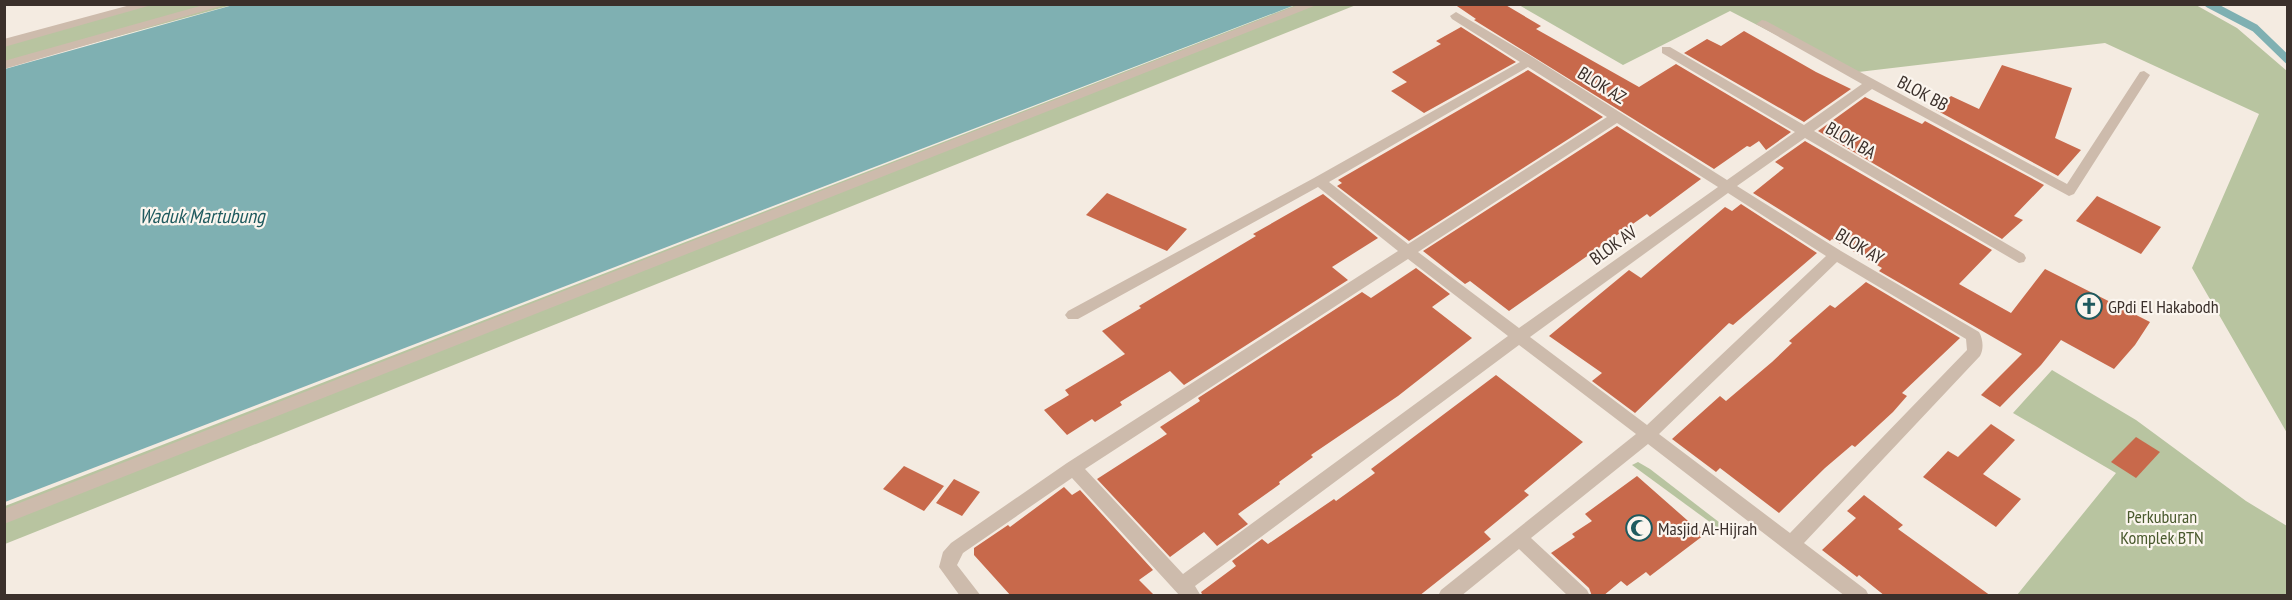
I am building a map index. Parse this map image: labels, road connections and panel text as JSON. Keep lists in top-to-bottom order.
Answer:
{
  "streets": {
    "street": [
      "BLOK AZ",
      "BLOK BB",
      "BLOK BA",
      "BLOK AV",
      "BLOK AY"
    ]
  },
  "crossings": [
    ["BLOK AZ", "BLOK AV"],
    ["BLOK AZ", "BLOK AY"],
    ["BLOK BB", "BLOK AV"],
    ["BLOK BA", "BLOK AV"],
    ["BLOK AV", "BLOK AY"]
  ],
  "water": ["Waduk Martubung"],
  "parks": ["Perkuburan Komplek BTN"],
  "places": {
    "church": ["GPdi El Hakabodh"],
    "mosque": ["Masjid Al-Hijrah"]
  }
}
